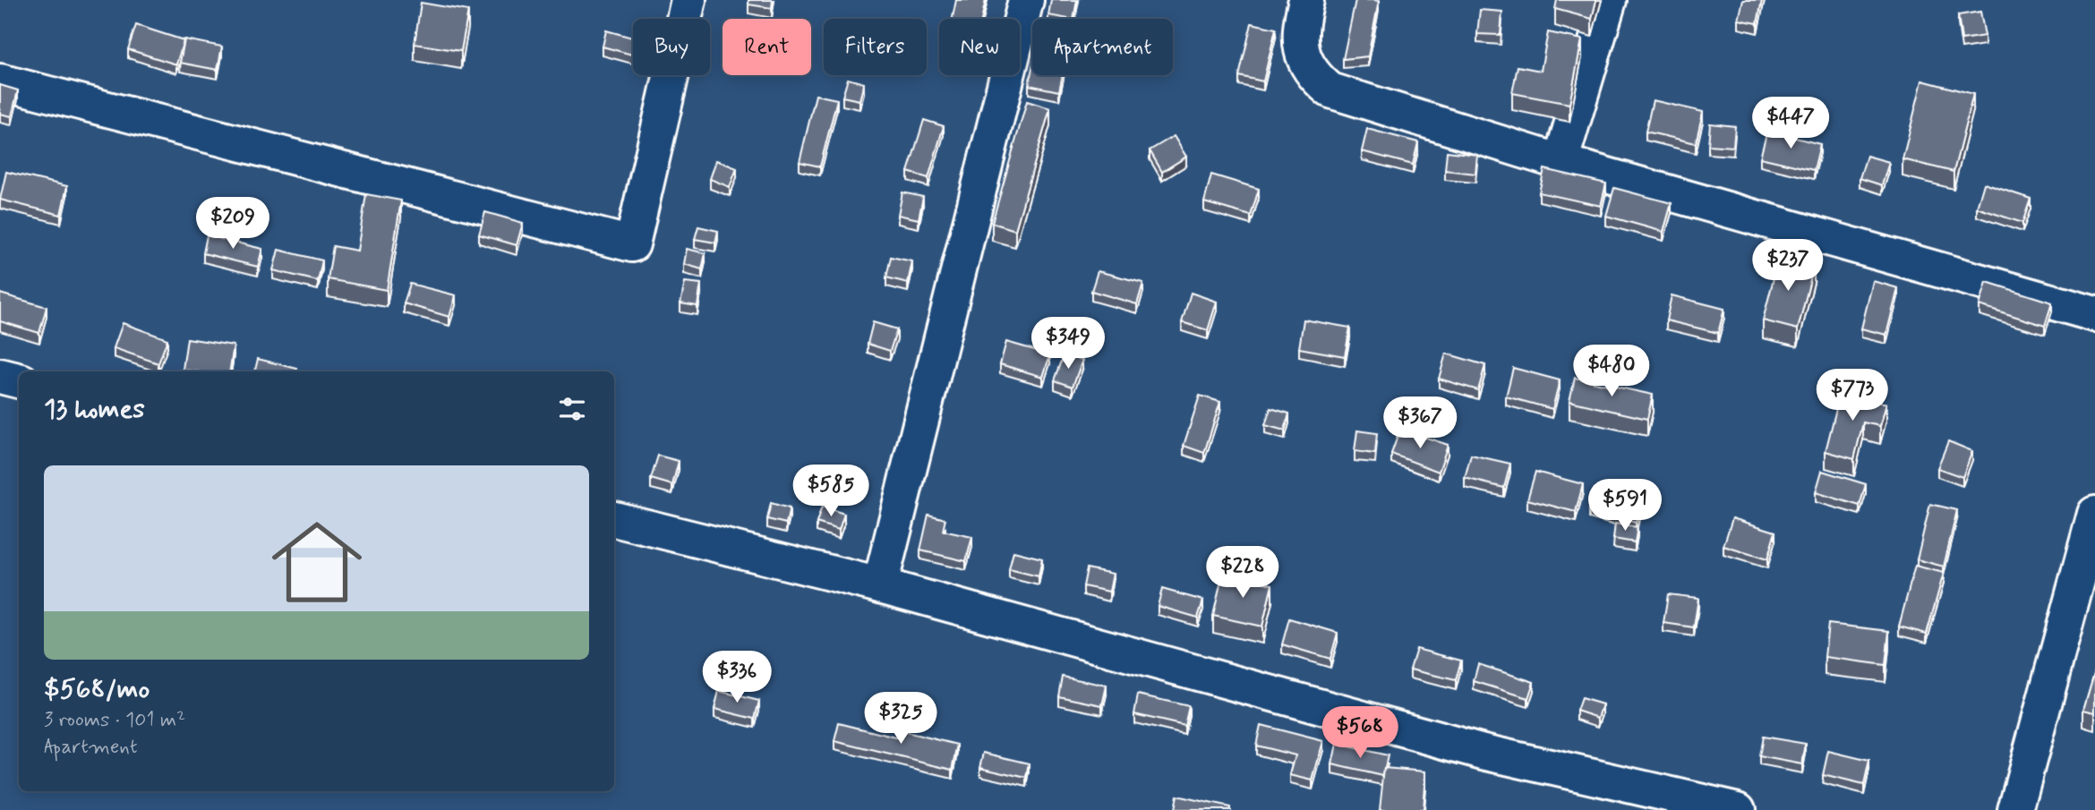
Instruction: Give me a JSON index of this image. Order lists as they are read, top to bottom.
{
  "page": {
    "chip": [
      "Buy",
      "Rent",
      "Filters",
      "New",
      "Apartment"
    ],
    "price": [
      "$447",
      "$209",
      "$237",
      "$349",
      "$480",
      "$773",
      "$367",
      "$585",
      "$591",
      "$228",
      "$336",
      "$325",
      "$568"
    ],
    "heading": "13 homes",
    "list": [
      {
        "name": "$568/mo",
        "note": "3 rooms · 101 m² · Apartment"
      }
    ]
  }
}
